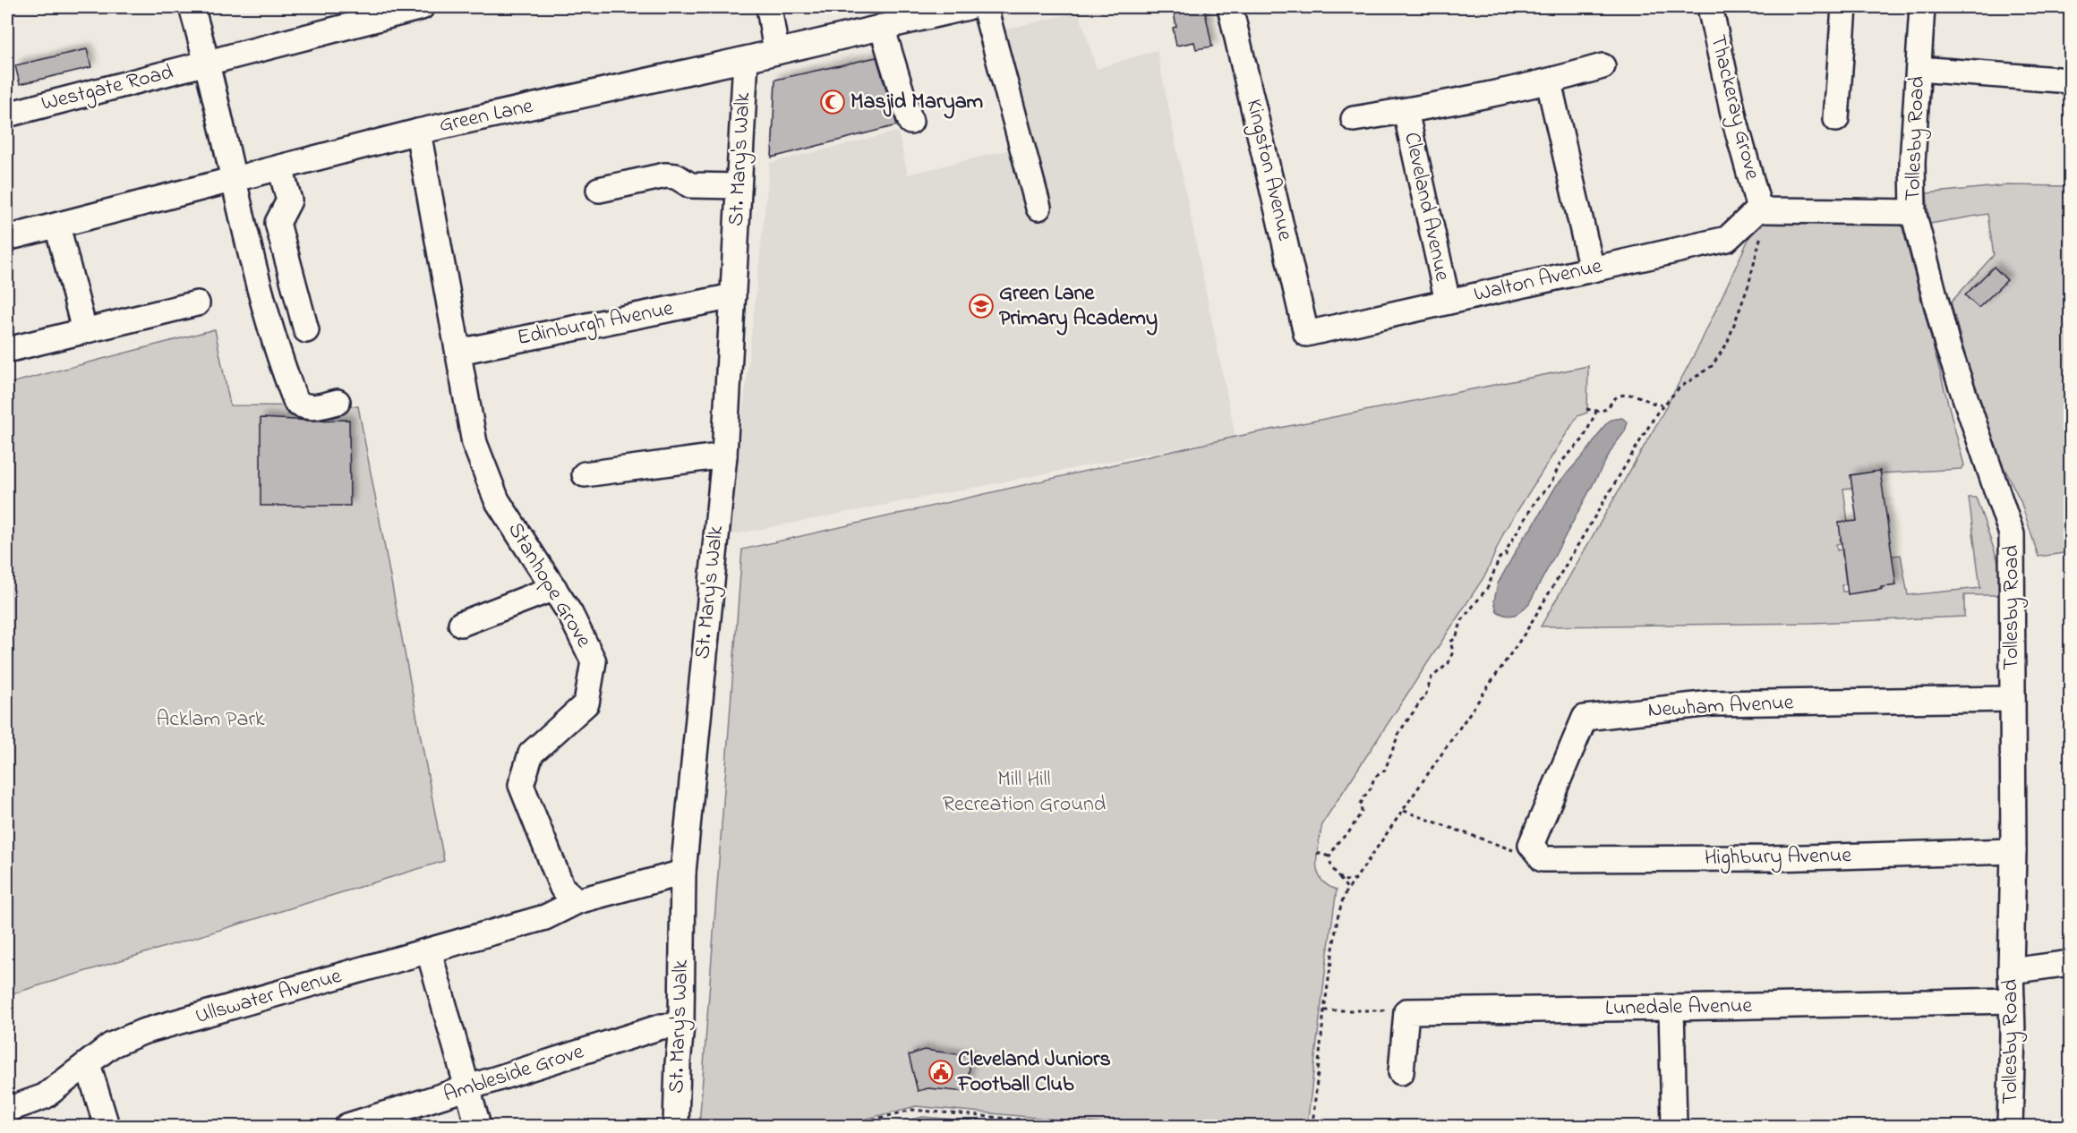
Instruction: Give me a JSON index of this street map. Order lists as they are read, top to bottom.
{
  "streets": {
    "street": [
      "Westgate Road",
      "Thackeray Grove",
      "Green Lane",
      "Tollesby Road",
      "St. Mary's Walk",
      "Kingston Avenue",
      "Cleveland Avenue",
      "Walton Avenue",
      "Edinburgh Avenue",
      "Stanhope Grove",
      "Newham Avenue",
      "Highbury Avenue",
      "Ullswater Avenue",
      "Lunedale Avenue",
      "Ambleside Grove"
    ]
  },
  "crossings": [
    ["Thackeray Grove", "Walton Avenue"],
    ["Green Lane", "St. Mary's Walk"],
    ["Green Lane", "Stanhope Grove"],
    ["Tollesby Road", "Newham Avenue"],
    ["Tollesby Road", "Highbury Avenue"],
    ["Tollesby Road", "Lunedale Avenue"],
    ["St. Mary's Walk", "Edinburgh Avenue"],
    ["St. Mary's Walk", "Ambleside Grove"],
    ["Kingston Avenue", "Walton Avenue"],
    ["Cleveland Avenue", "Walton Avenue"],
    ["Edinburgh Avenue", "Stanhope Grove"],
    ["Stanhope Grove", "Ullswater Avenue"],
    ["Newham Avenue", "Highbury Avenue"]
  ],
  "parks": ["Acklam Park", "Mill Hill Recreation Ground"],
  "places": {
    "mosque": ["Masjid Maryam"],
    "school or university": ["Green Lane Primary Academy"],
    "public building": ["Cleveland Juniors Football Club"]
  }
}
